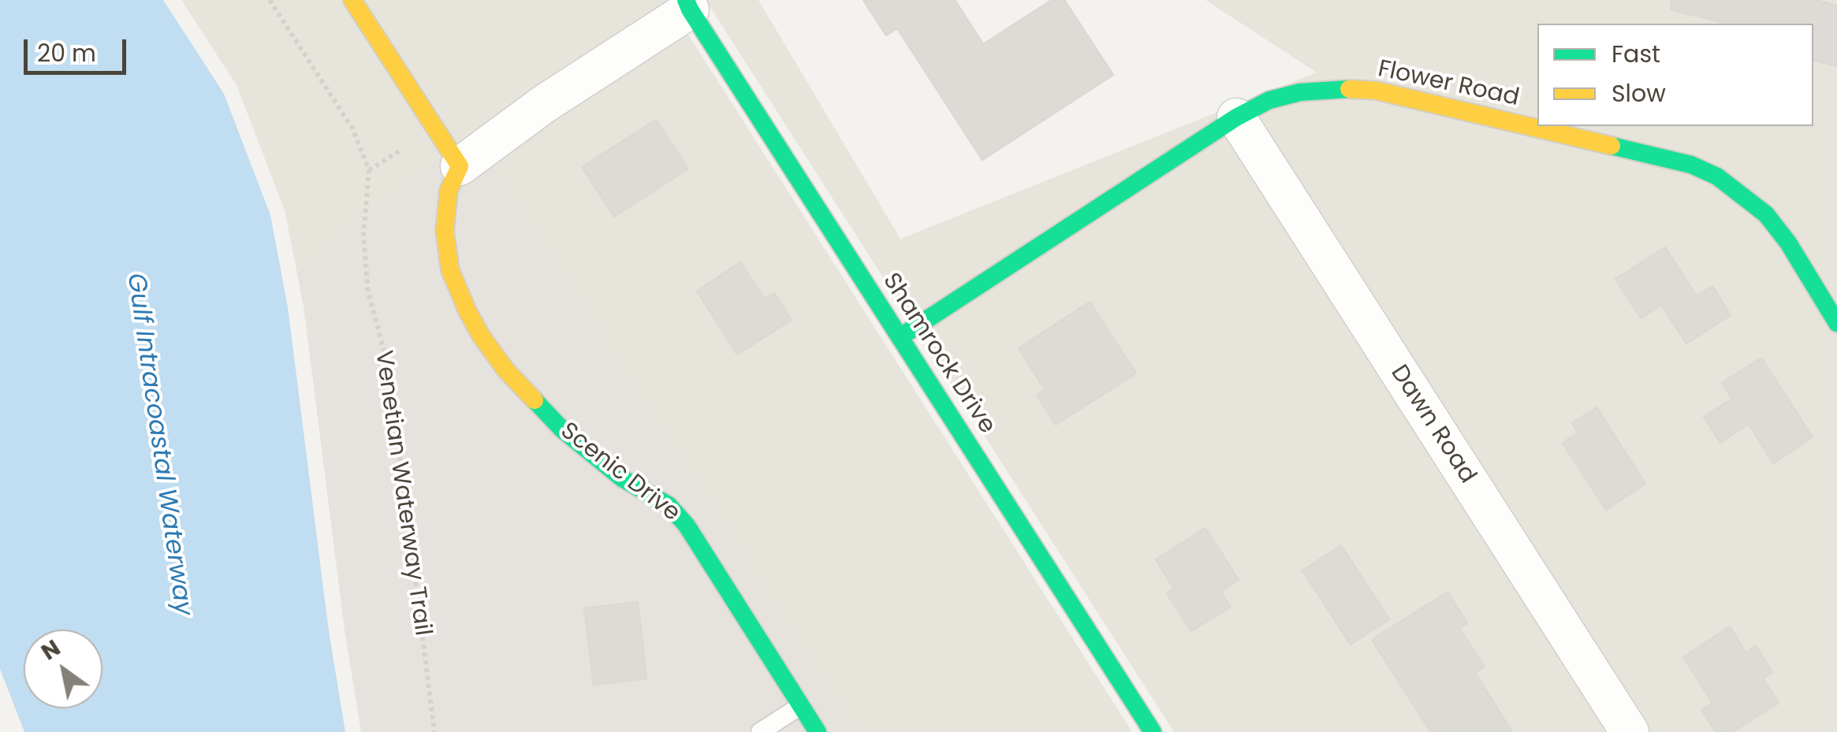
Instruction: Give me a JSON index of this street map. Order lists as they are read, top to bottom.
{
  "streets": {
    "street": [
      "Flower Road",
      "Shamrock Drive",
      "Dawn Road",
      "Scenic Drive"
    ],
    "path": ["Venetian Waterway Trail"]
  },
  "crossings": [
    ["Flower Road", "Shamrock Drive"],
    ["Flower Road", "Dawn Road"]
  ],
  "water": ["Gulf Intracoastal Waterway"],
  "legend": ["Fast", "Slow"],
  "scale_bar": "20 m",
  "north": "top left"
}
